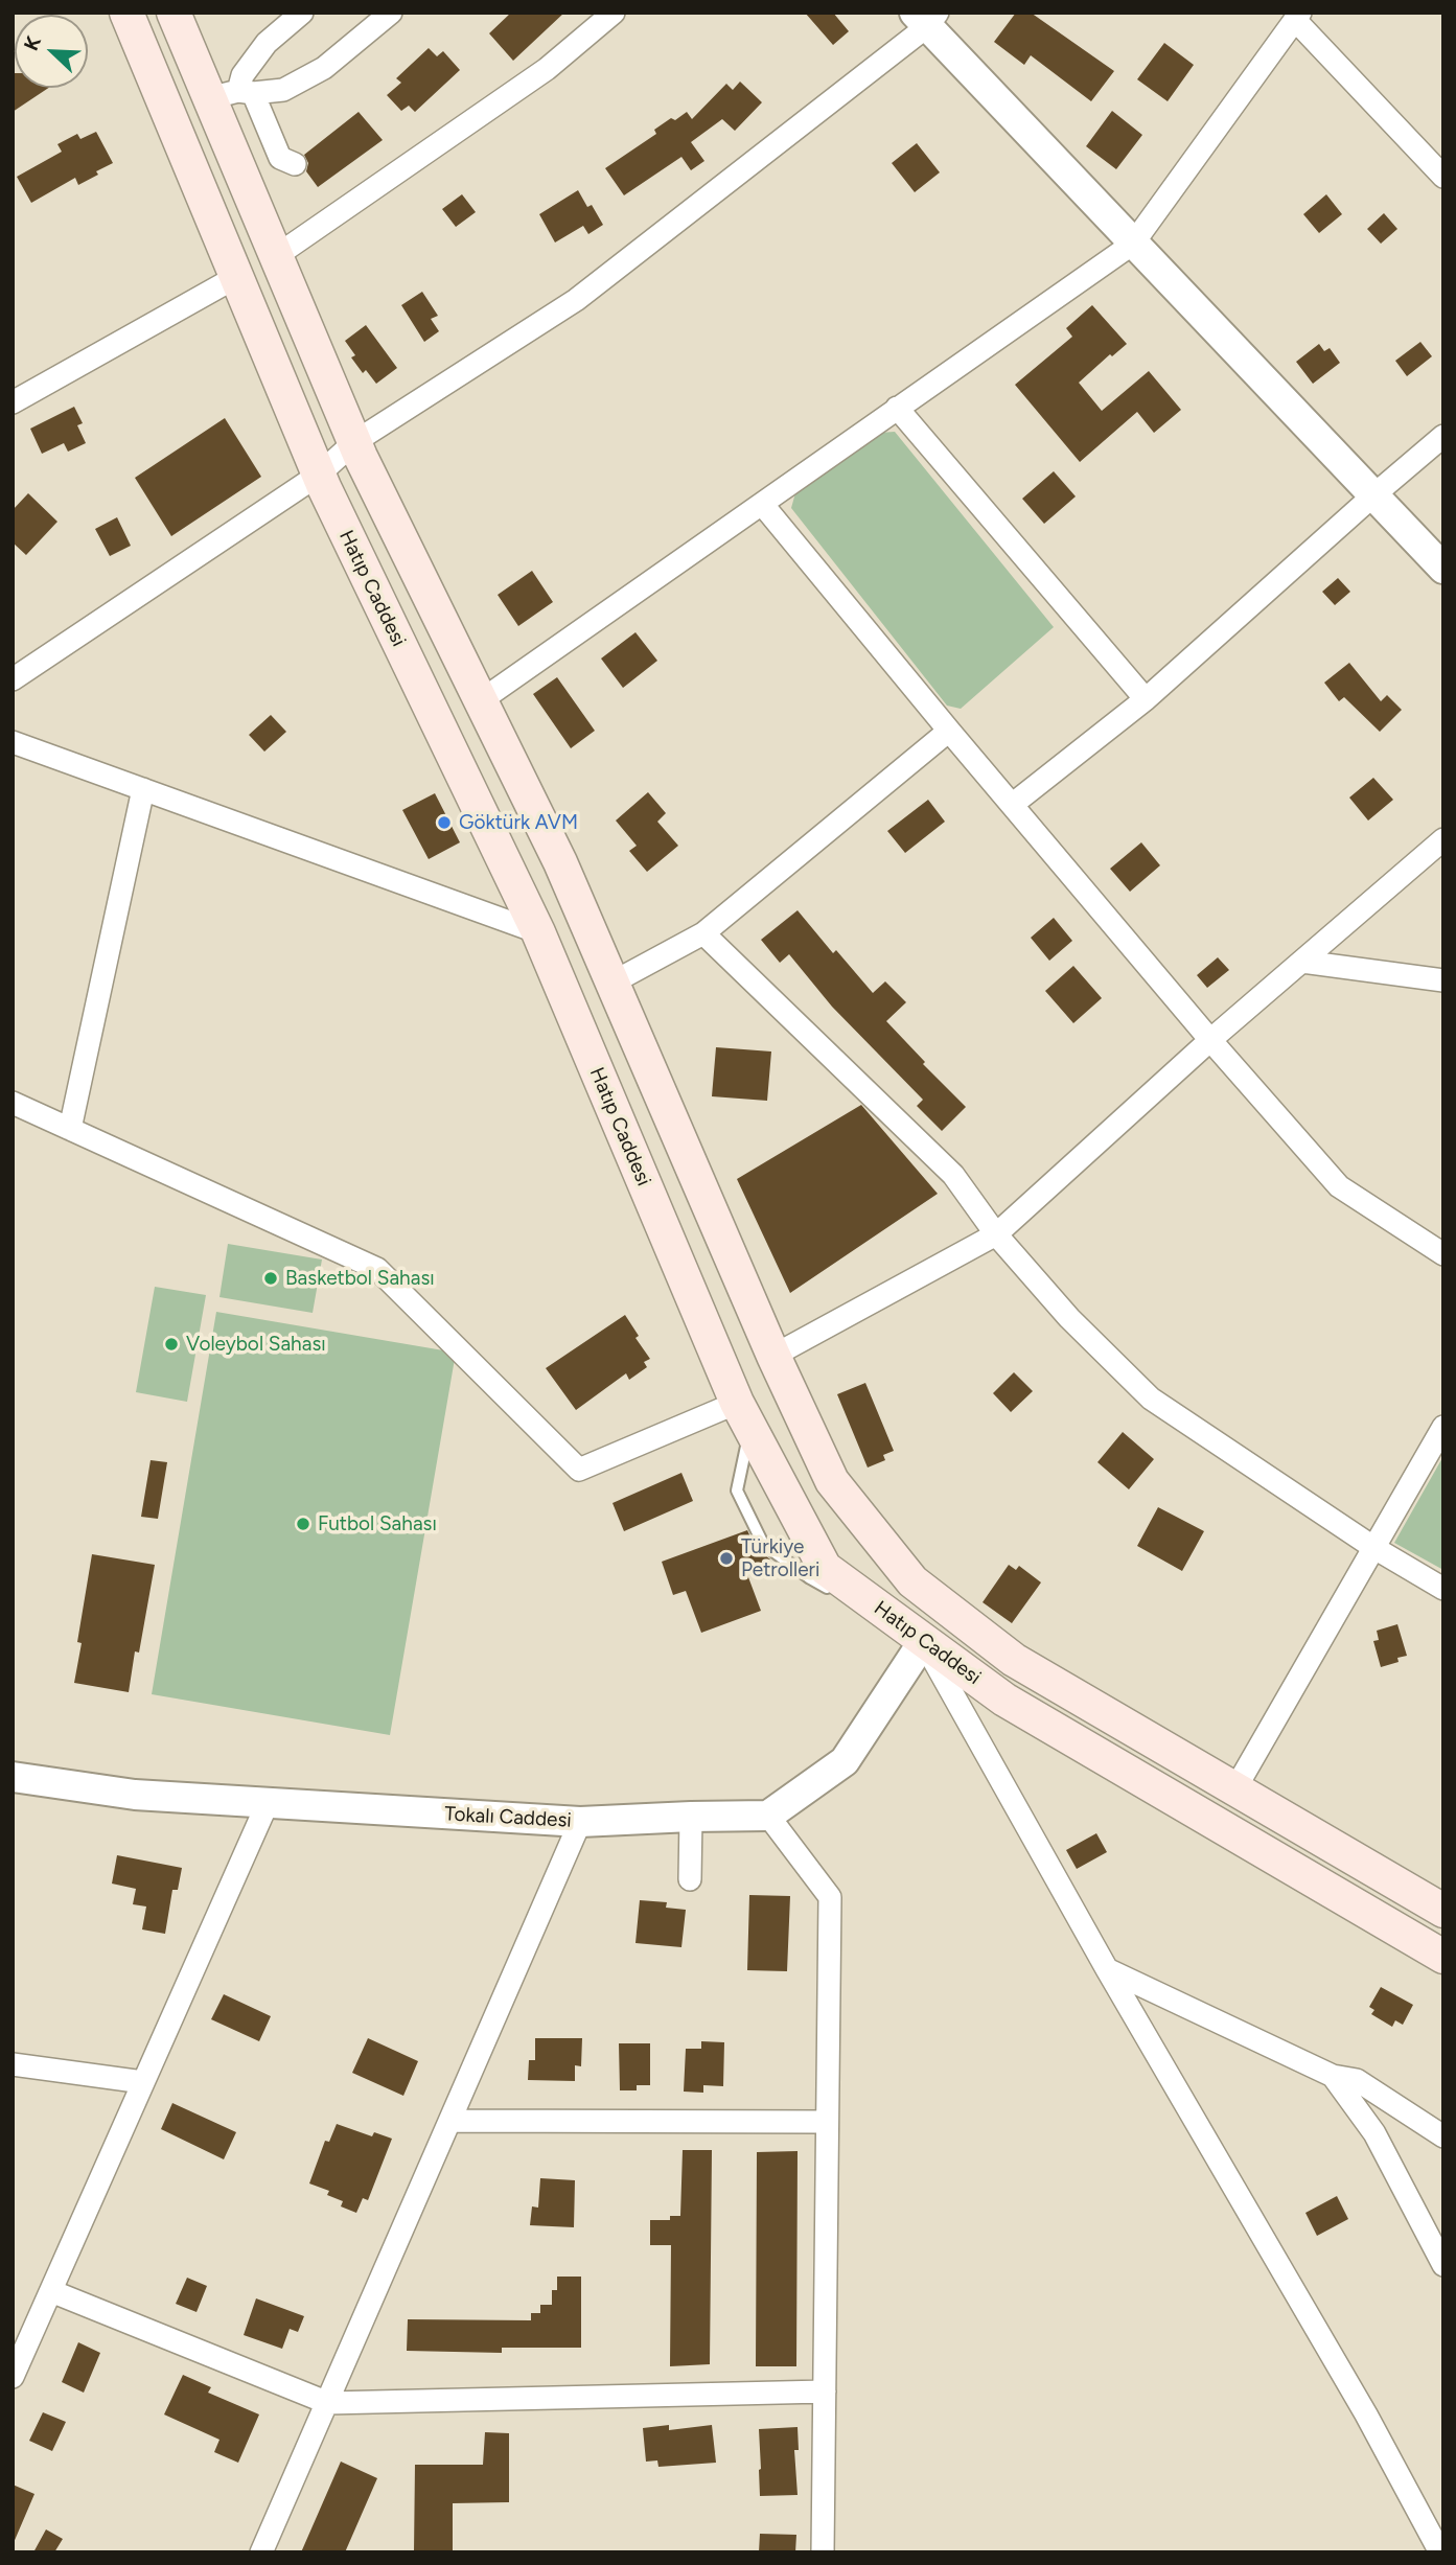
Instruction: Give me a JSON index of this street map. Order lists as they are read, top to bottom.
{
  "streets": {
    "main road": ["Hatıp Caddesi"],
    "street": ["Tokalı Caddesi"]
  },
  "places": [
    "Göktürk AVM",
    "Basketbol Sahası",
    "Voleybol Sahası",
    "Futbol Sahası",
    "Türkiye Petrolleri"
  ],
  "north": "top left"
}
